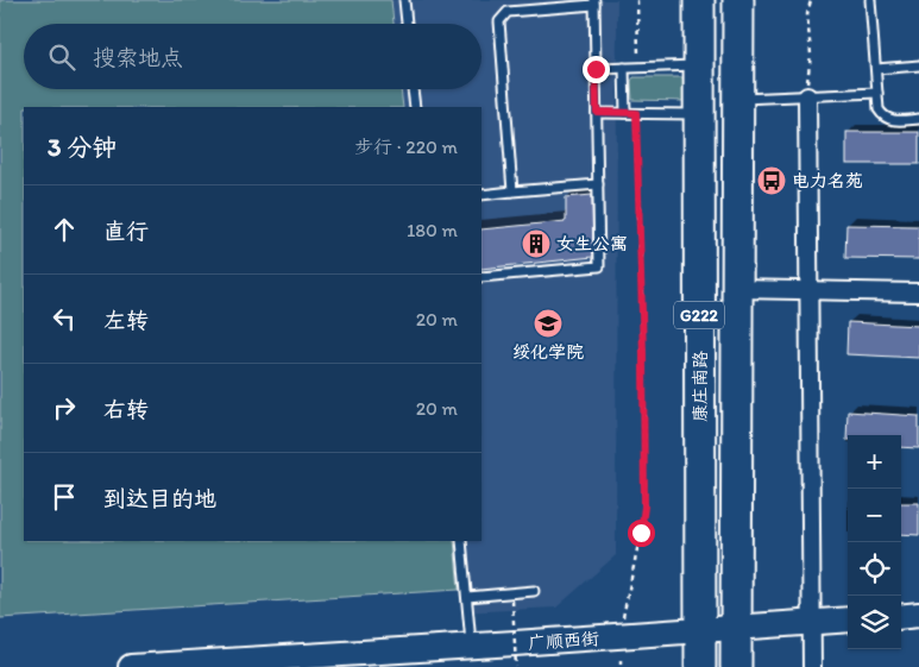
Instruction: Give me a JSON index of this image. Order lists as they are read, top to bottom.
{
  "streets": {
    "highway": ["G222", "康庄南路"],
    "main road": ["广顺西街"]
  },
  "crossings": [
    ["康庄南路", "广顺西街"]
  ],
  "places": {
    "bus stop": ["电力名苑"],
    "building": ["女生公寓"],
    "school or university": ["绥化学院"]
  },
  "page": {
    "search": "搜索地点",
    "heading": ["3 分钟", "步行 · 220 m"],
    "list": [
      ["直行", "180 m"],
      ["左转", "20 m"],
      ["右转", "20 m"],
      "到达目的地"
    ],
    "map_buttons": ["+", "−"]
  }
}
